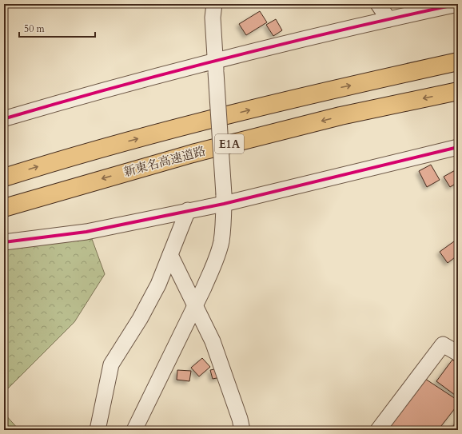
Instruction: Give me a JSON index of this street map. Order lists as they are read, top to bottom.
{
  "streets": {
    "highway": ["E1A", "新東名高速道路"]
  },
  "scale_bar": "50 m"
}
